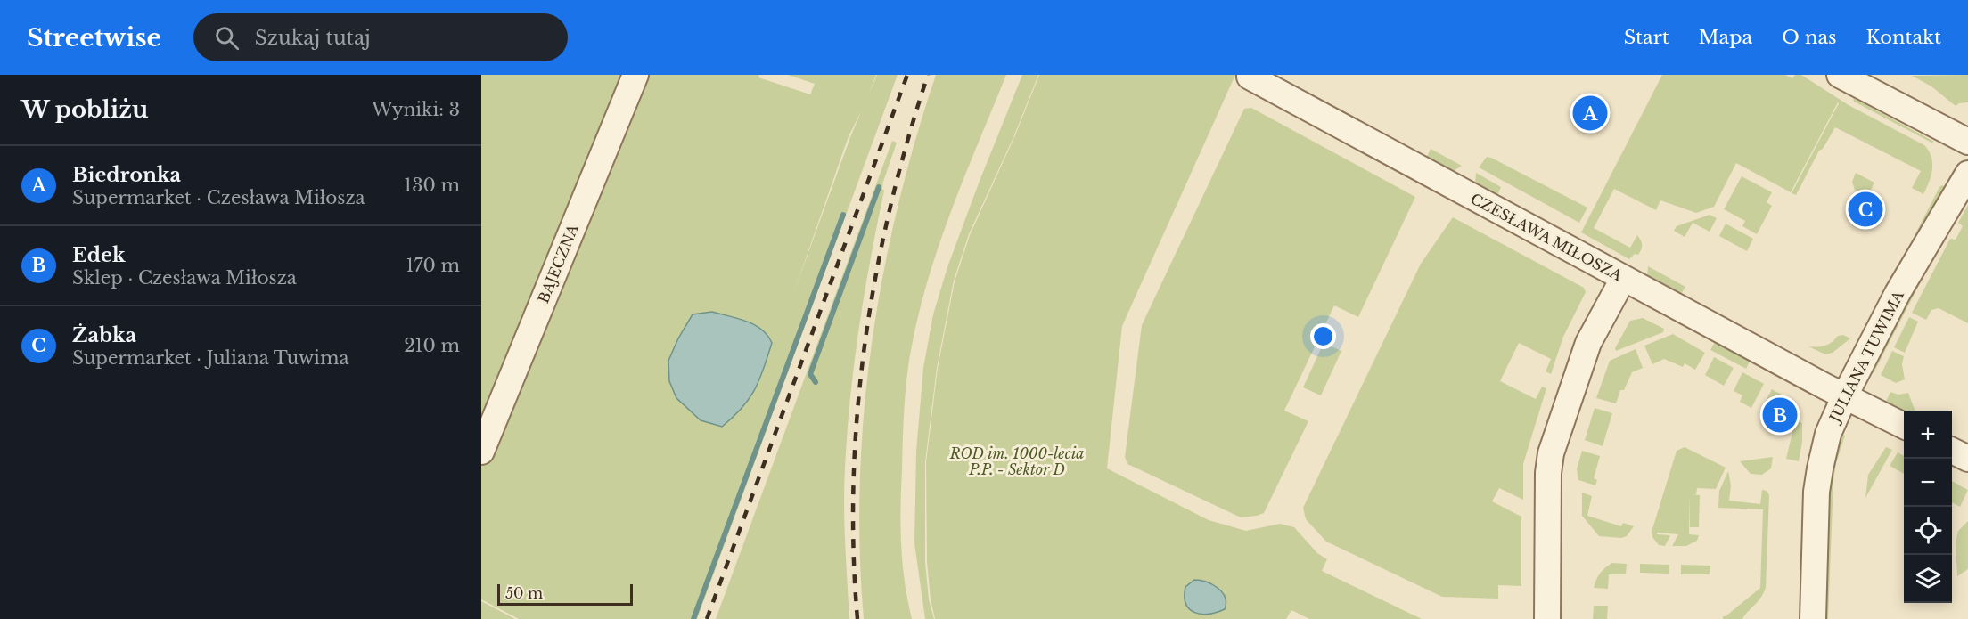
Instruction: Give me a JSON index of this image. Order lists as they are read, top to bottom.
{
  "streets": {
    "street": ["CZESŁAWA MIŁOSZA", "BAJECZNA", "JULIANA TUWIMA"]
  },
  "crossings": [
    ["CZESŁAWA MIŁOSZA", "JULIANA TUWIMA"]
  ],
  "parks": ["ROD im. 1000-lecia P.P. - Sektor D"],
  "scale_bar": "50 m",
  "page": {
    "header": "Streetwise",
    "search": "Szukaj tutaj",
    "nav": [
      "Start",
      "Mapa",
      "O nas",
      "Kontakt"
    ],
    "heading": ["W pobliżu", "Wyniki: 3"],
    "pins": ["A", "C", "B"],
    "list": [
      {
        "mark": "A",
        "name": "Biedronka",
        "note": "Supermarket · Czesława Miłosza",
        "value": "130 m"
      },
      {
        "mark": "B",
        "name": "Edek",
        "note": "Sklep · Czesława Miłosza",
        "value": "170 m"
      },
      {
        "mark": "C",
        "name": "Żabka",
        "note": "Supermarket · Juliana Tuwima",
        "value": "210 m"
      }
    ],
    "map_buttons": ["+", "−"],
    "scale": "50 m"
  }
}
